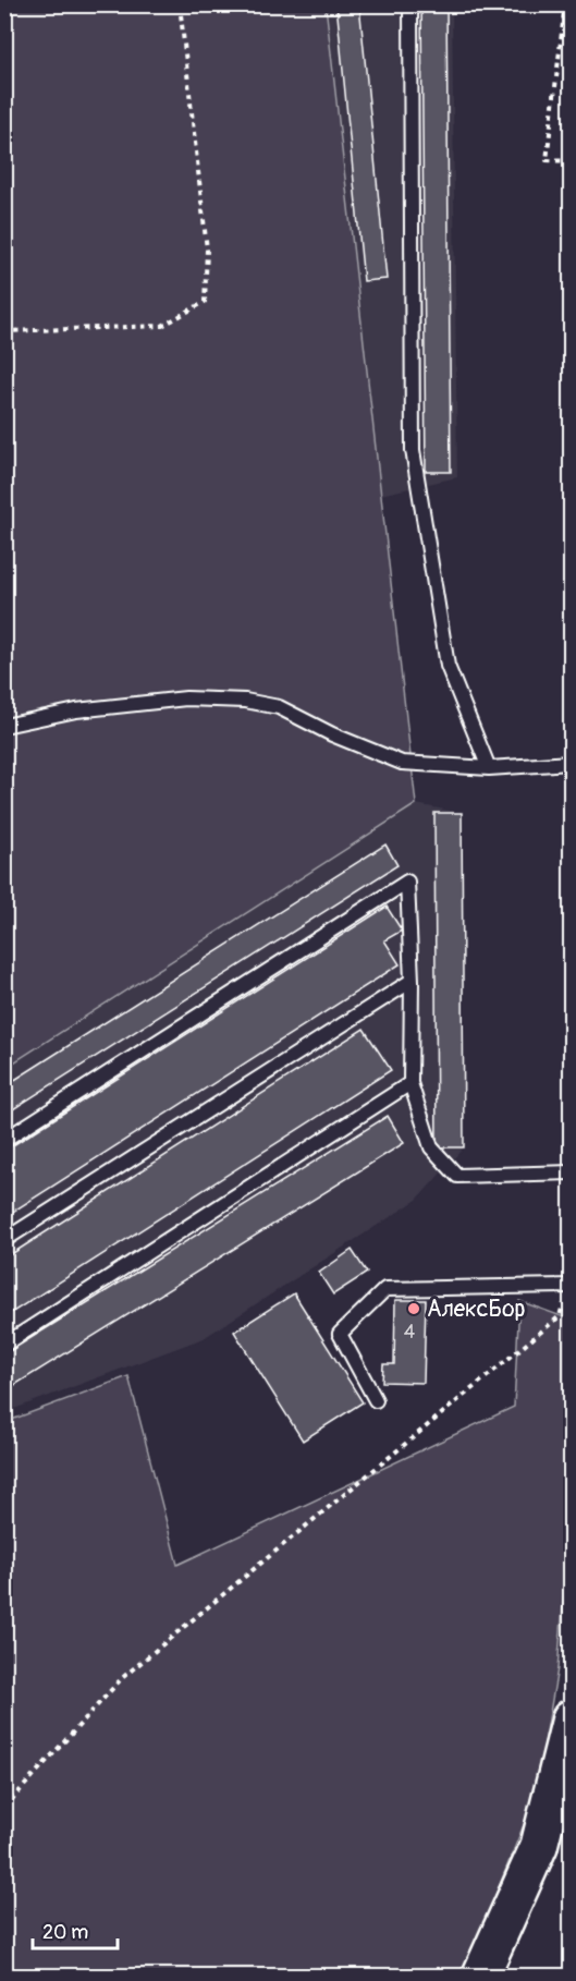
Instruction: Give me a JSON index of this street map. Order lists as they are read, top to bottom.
{
  "places": ["АлексБор"],
  "house_numbers": ["4"],
  "scale_bar": "20 m"
}
